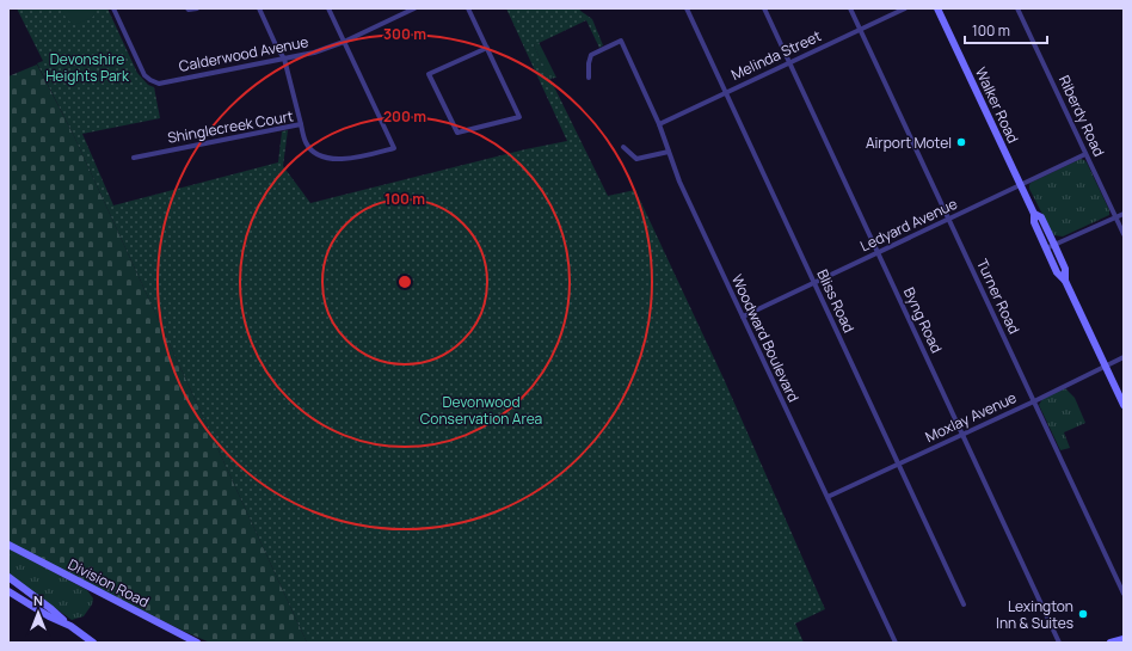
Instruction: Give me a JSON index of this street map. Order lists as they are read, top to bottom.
{
  "streets": {
    "main road": ["Walker Road", "Division Road"],
    "street": [
      "Calderwood Avenue",
      "Melinda Street",
      "Riberdy Road",
      "Shinglecreek Court",
      "Ledyard Avenue",
      "Turner Road",
      "Bliss Road",
      "Byng Road",
      "Woodward Boulevard",
      "Moxlay Avenue"
    ]
  },
  "crossings": [
    ["Calderwood Avenue", "Shinglecreek Court"],
    ["Melinda Street", "Turner Road"],
    ["Melinda Street", "Bliss Road"],
    ["Melinda Street", "Byng Road"],
    ["Melinda Street", "Woodward Boulevard"],
    ["Walker Road", "Ledyard Avenue"],
    ["Walker Road", "Moxlay Avenue"],
    ["Riberdy Road", "Ledyard Avenue"],
    ["Ledyard Avenue", "Turner Road"],
    ["Ledyard Avenue", "Bliss Road"],
    ["Ledyard Avenue", "Byng Road"],
    ["Ledyard Avenue", "Woodward Boulevard"],
    ["Turner Road", "Moxlay Avenue"],
    ["Bliss Road", "Moxlay Avenue"],
    ["Byng Road", "Moxlay Avenue"],
    ["Woodward Boulevard", "Moxlay Avenue"]
  ],
  "parks": ["Devonshire Heights Park", "Devonwood Conservation Area"],
  "places": ["Airport Motel", "Lexington Inn & Suites"],
  "scale_bar": "100 m",
  "north": "top",
  "rings": ["300 m", "200 m", "100 m"]
}
